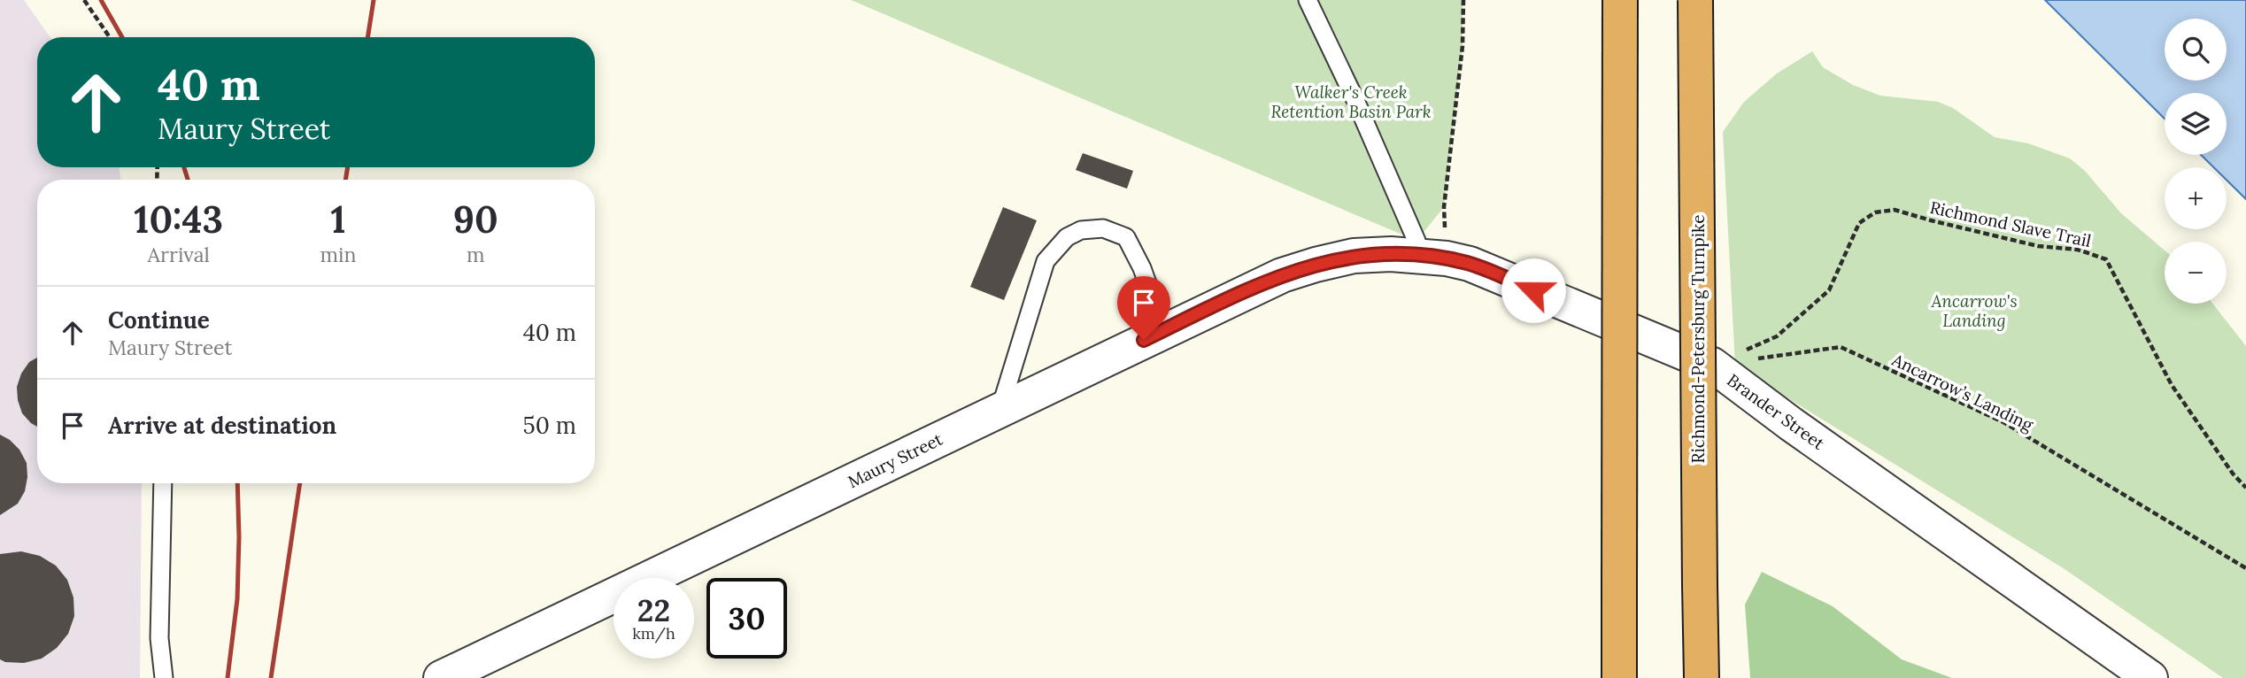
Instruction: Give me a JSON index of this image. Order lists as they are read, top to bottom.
{
  "streets": {
    "highway": ["Richmond-Petersburg Turnpike"],
    "street": ["Brander Street", "Maury Street"],
    "path": ["Richmond Slave Trail", "Ancarrow’s Landing"]
  },
  "crossings": [
    ["Richmond Slave Trail", "Ancarrow’s Landing"],
    ["Richmond Slave Trail", "Brander Street"],
    ["Ancarrow’s Landing", "Brander Street"],
    ["Brander Street", "Maury Street"]
  ],
  "parks": ["Walker's Creek Retention Basin Park", "Ancarrow's Landing"],
  "page": {
    "map_buttons": ["+", "−"],
    "turn": ["40 m", "Maury Street"],
    "eta": [
      "10:43",
      "Arrival",
      "1",
      "min",
      "90",
      "m"
    ],
    "list": [
      {
        "name": "Continue",
        "note": "Maury Street",
        "value": "40 m"
      },
      {
        "name": "Arrive at destination",
        "value": "50 m"
      }
    ],
    "speed": "22 km/h",
    "limit": "30"
  }
}
